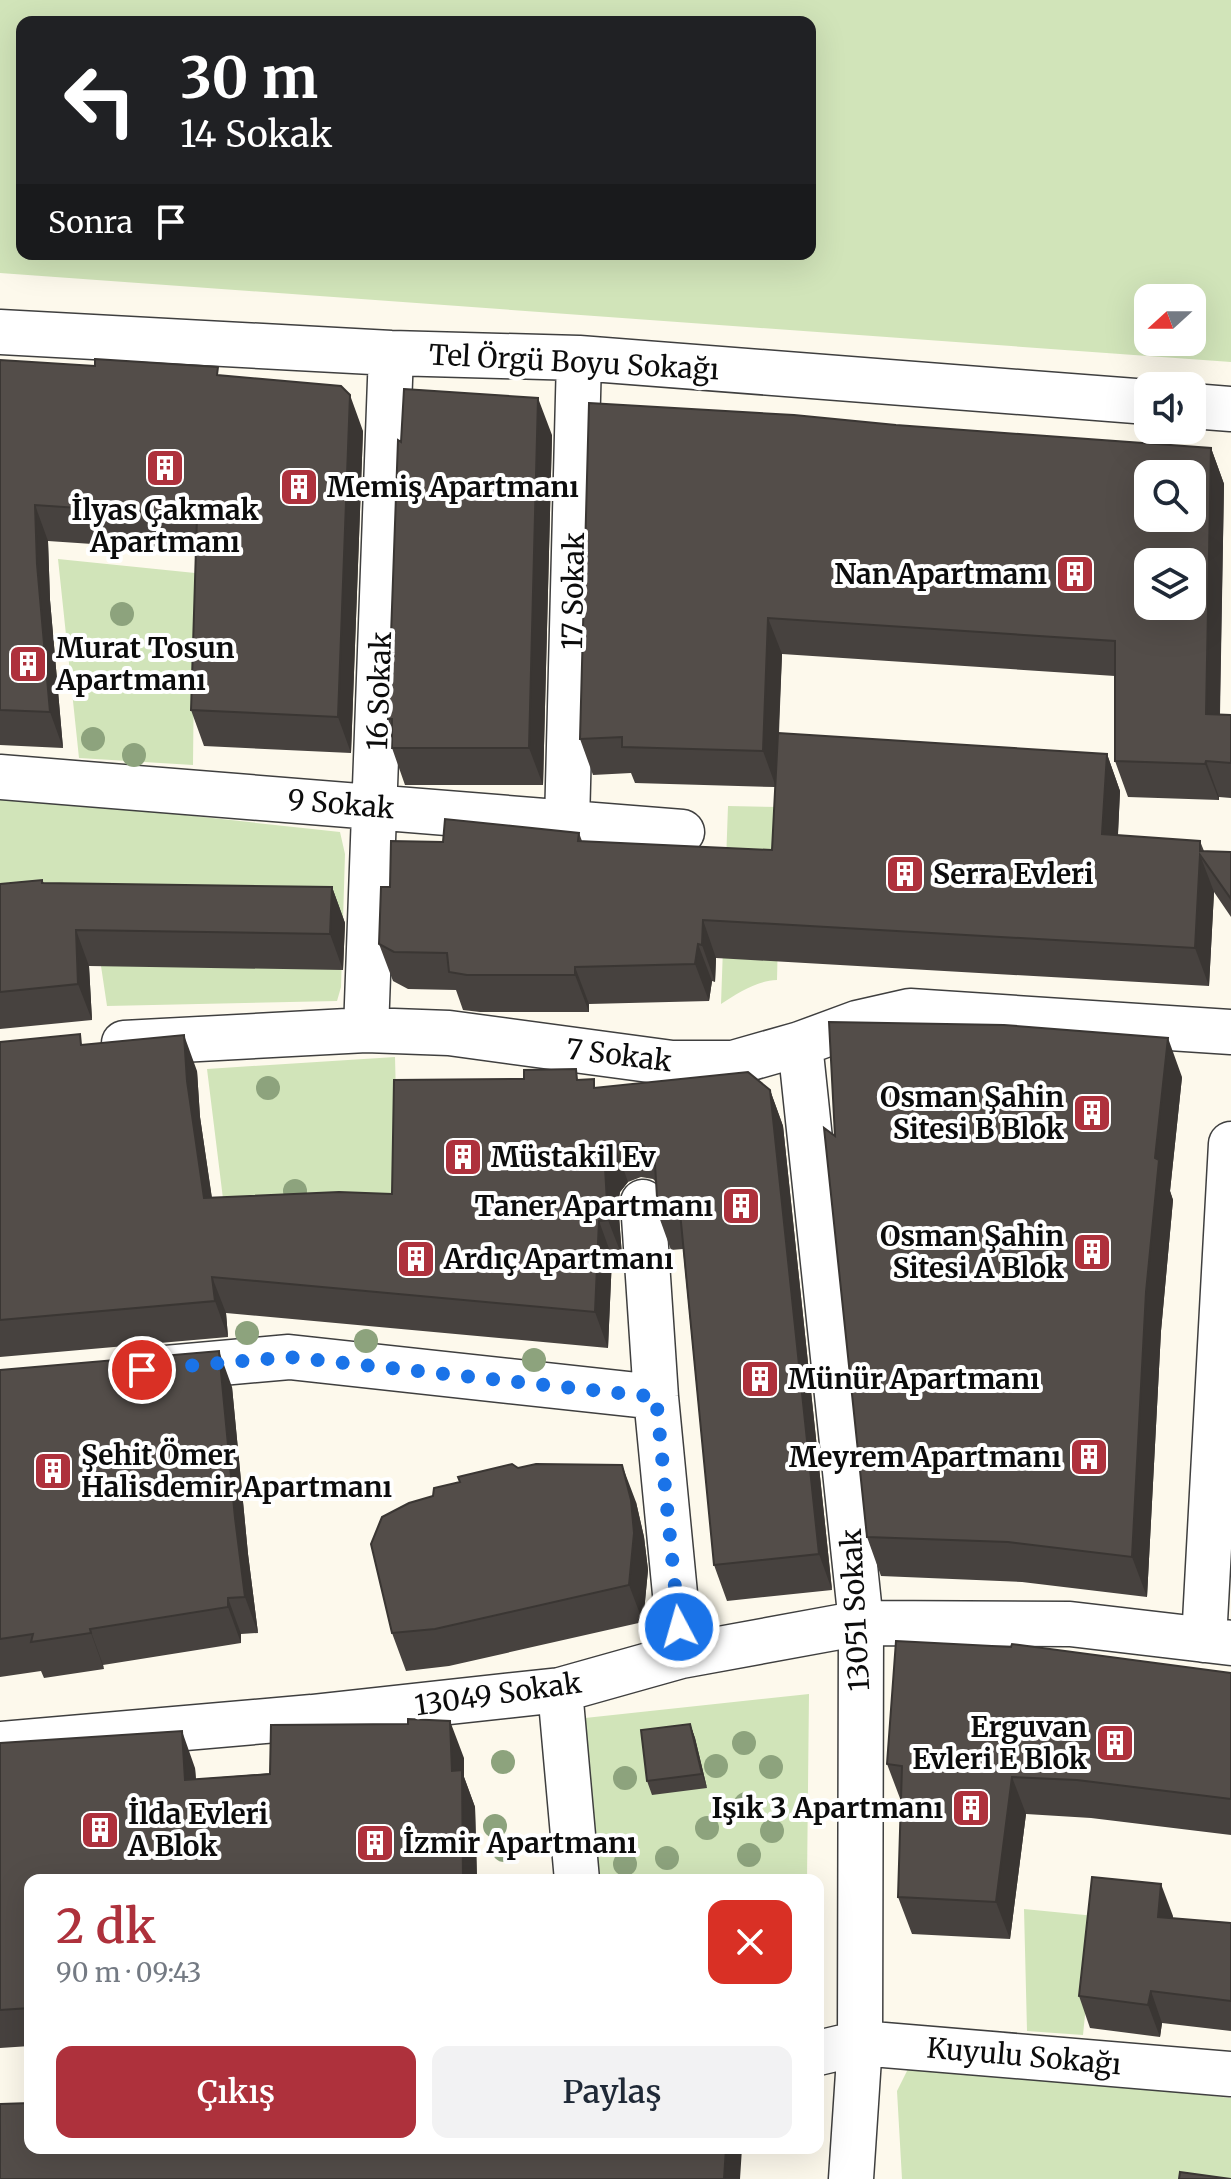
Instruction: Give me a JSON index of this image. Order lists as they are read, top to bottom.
{
  "streets": {
    "street": [
      "Tel Örgü Boyu Sokağı",
      "17 Sokak",
      "16 Sokak",
      "9 Sokak",
      "7 Sokak",
      "13051 Sokak",
      "13049 Sokak",
      "Kuyulu Sokağı"
    ]
  },
  "crossings": [
    ["Tel Örgü Boyu Sokağı", "17 Sokak"],
    ["Tel Örgü Boyu Sokağı", "16 Sokak"],
    ["17 Sokak", "9 Sokak"],
    ["16 Sokak", "9 Sokak"],
    ["16 Sokak", "7 Sokak"],
    ["7 Sokak", "13051 Sokak"],
    ["13051 Sokak", "13049 Sokak"],
    ["13051 Sokak", "Kuyulu Sokağı"]
  ],
  "places": {
    "building": [
      "İlyas Çakmak Apartmanı",
      "Memiş Apartmanı",
      "Nan Apartmanı",
      "Murat Tosun Apartmanı",
      "Serra Evleri",
      "Osman Şahin Sitesi B Blok",
      "Müstakil Ev",
      "Taner Apartmanı",
      "Osman Şahin Sitesi A Blok",
      "Ardıç Apartmanı",
      "Münür Apartmanı",
      "Meyrem Apartmanı",
      "Şehit Ömer Halisdemir Apartmanı",
      "Erguvan Evleri E Blok",
      "Işık 3 Apartmanı",
      "İlda Evleri A Blok",
      "İzmir Apartmanı"
    ]
  },
  "north": "left",
  "page": {
    "turn": ["30 m", "14 Sokak"],
    "then": "Sonra",
    "heading": ["2 dk", "90 m · 09:43"],
    "buttons": ["Çıkış", "Paylaş"]
  }
}
